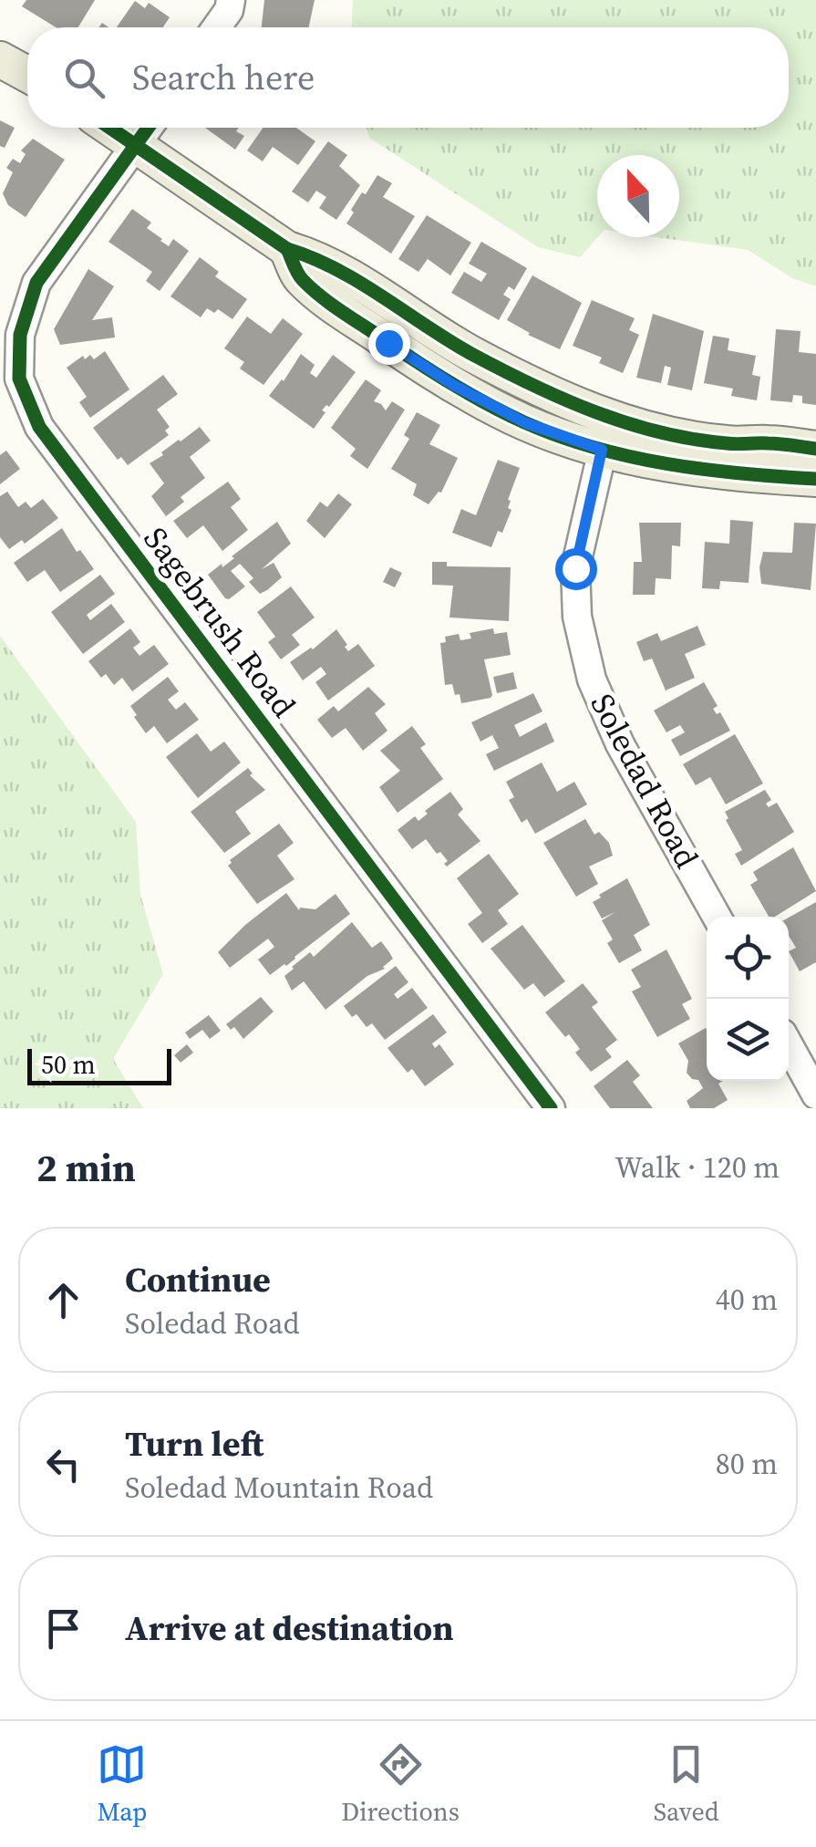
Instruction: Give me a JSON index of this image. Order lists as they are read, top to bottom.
{
  "streets": {
    "street": ["Sagebrush Road", "Soledad Road"]
  },
  "scale_bar": "50 m",
  "north": "top",
  "page": {
    "search": "Search here",
    "scale": "50 m",
    "heading": ["2 min", "Walk · 120 m"],
    "list": [
      ["Continue", "Soledad Road", "40 m"],
      ["Turn left", "Soledad Mountain Road", "80 m"],
      "Arrive at destination"
    ],
    "nav": ["Map", "Directions", "Saved"]
  }
}
